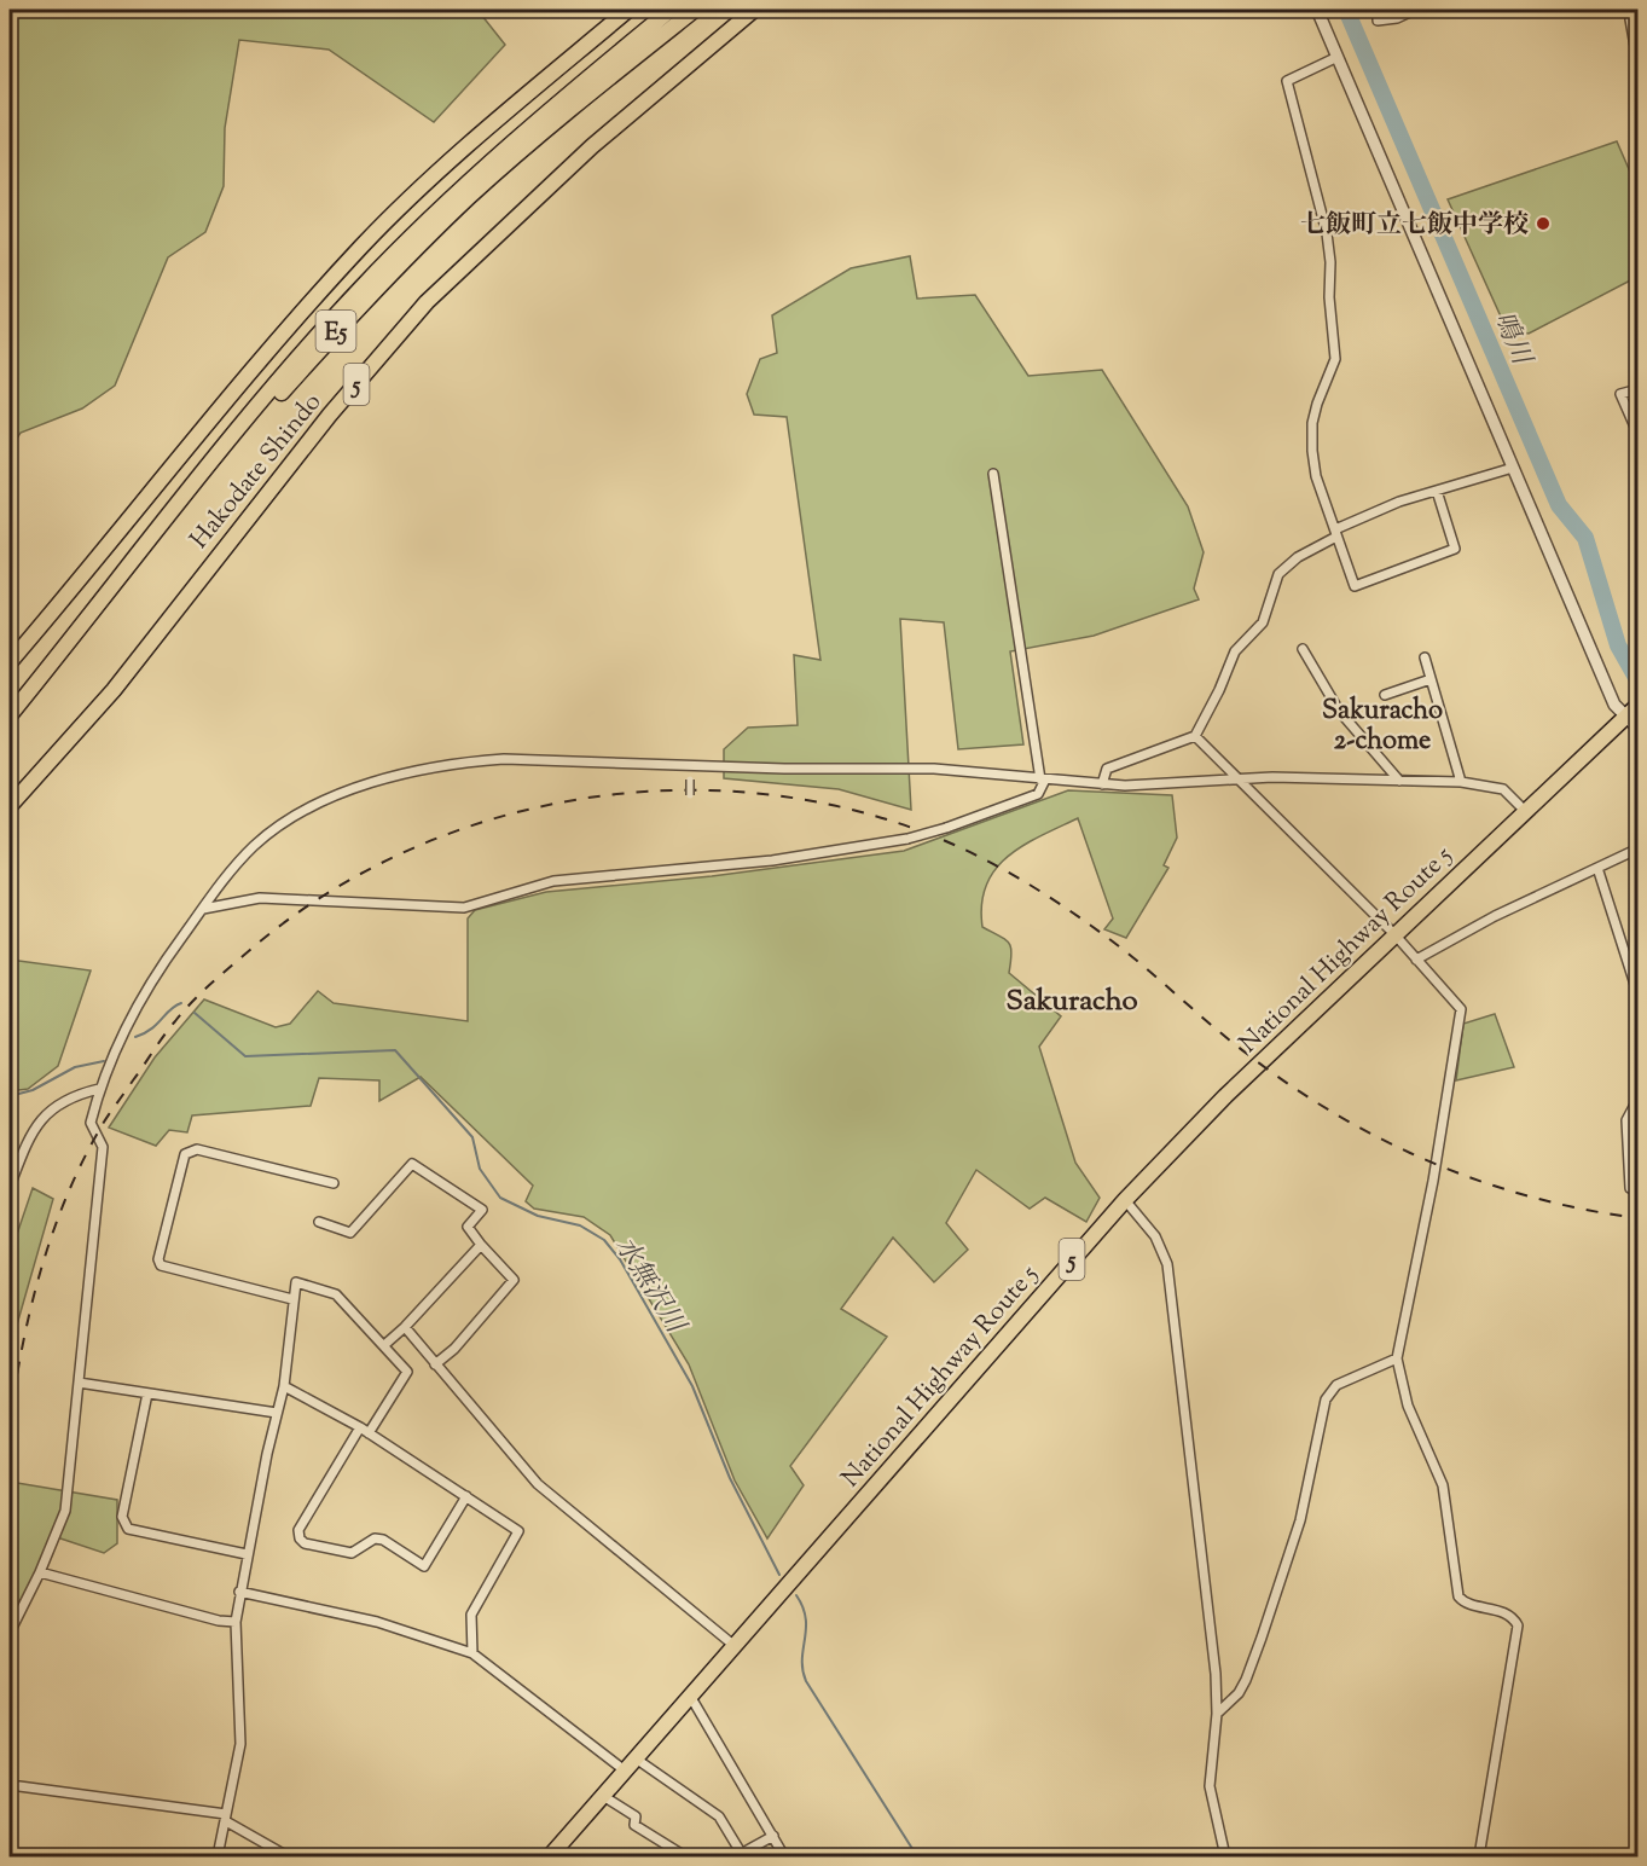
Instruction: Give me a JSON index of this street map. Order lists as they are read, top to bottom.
{
  "streets": {
    "highway": [
      "E5",
      "5",
      "Hakodate Shindo",
      "National Highway Route 5"
    ]
  },
  "districts": ["Sakuracho 2-chome", "Sakuracho"],
  "water": ["鳴川", "水無沢川"],
  "places": ["七飯町立七飯中学校"]
}
